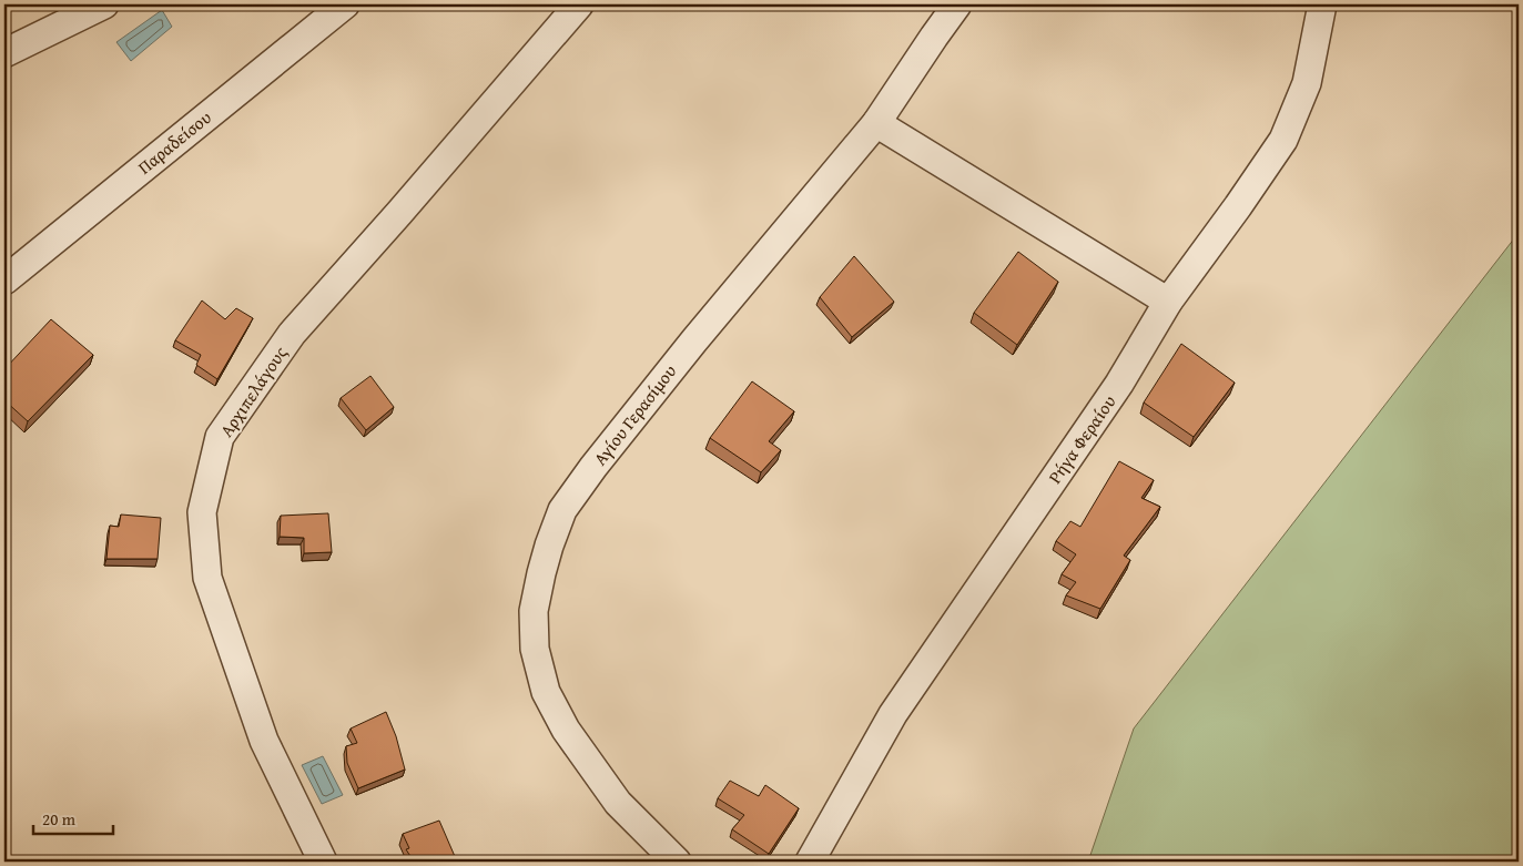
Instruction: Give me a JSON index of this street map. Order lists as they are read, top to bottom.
{
  "streets": {
    "street": [
      "Παραδείσου",
      "Αρχιπελάγους",
      "Αγίου Γερασίμου",
      "Ρήγα Φεραίου"
    ]
  },
  "scale_bar": "20 m"
}
